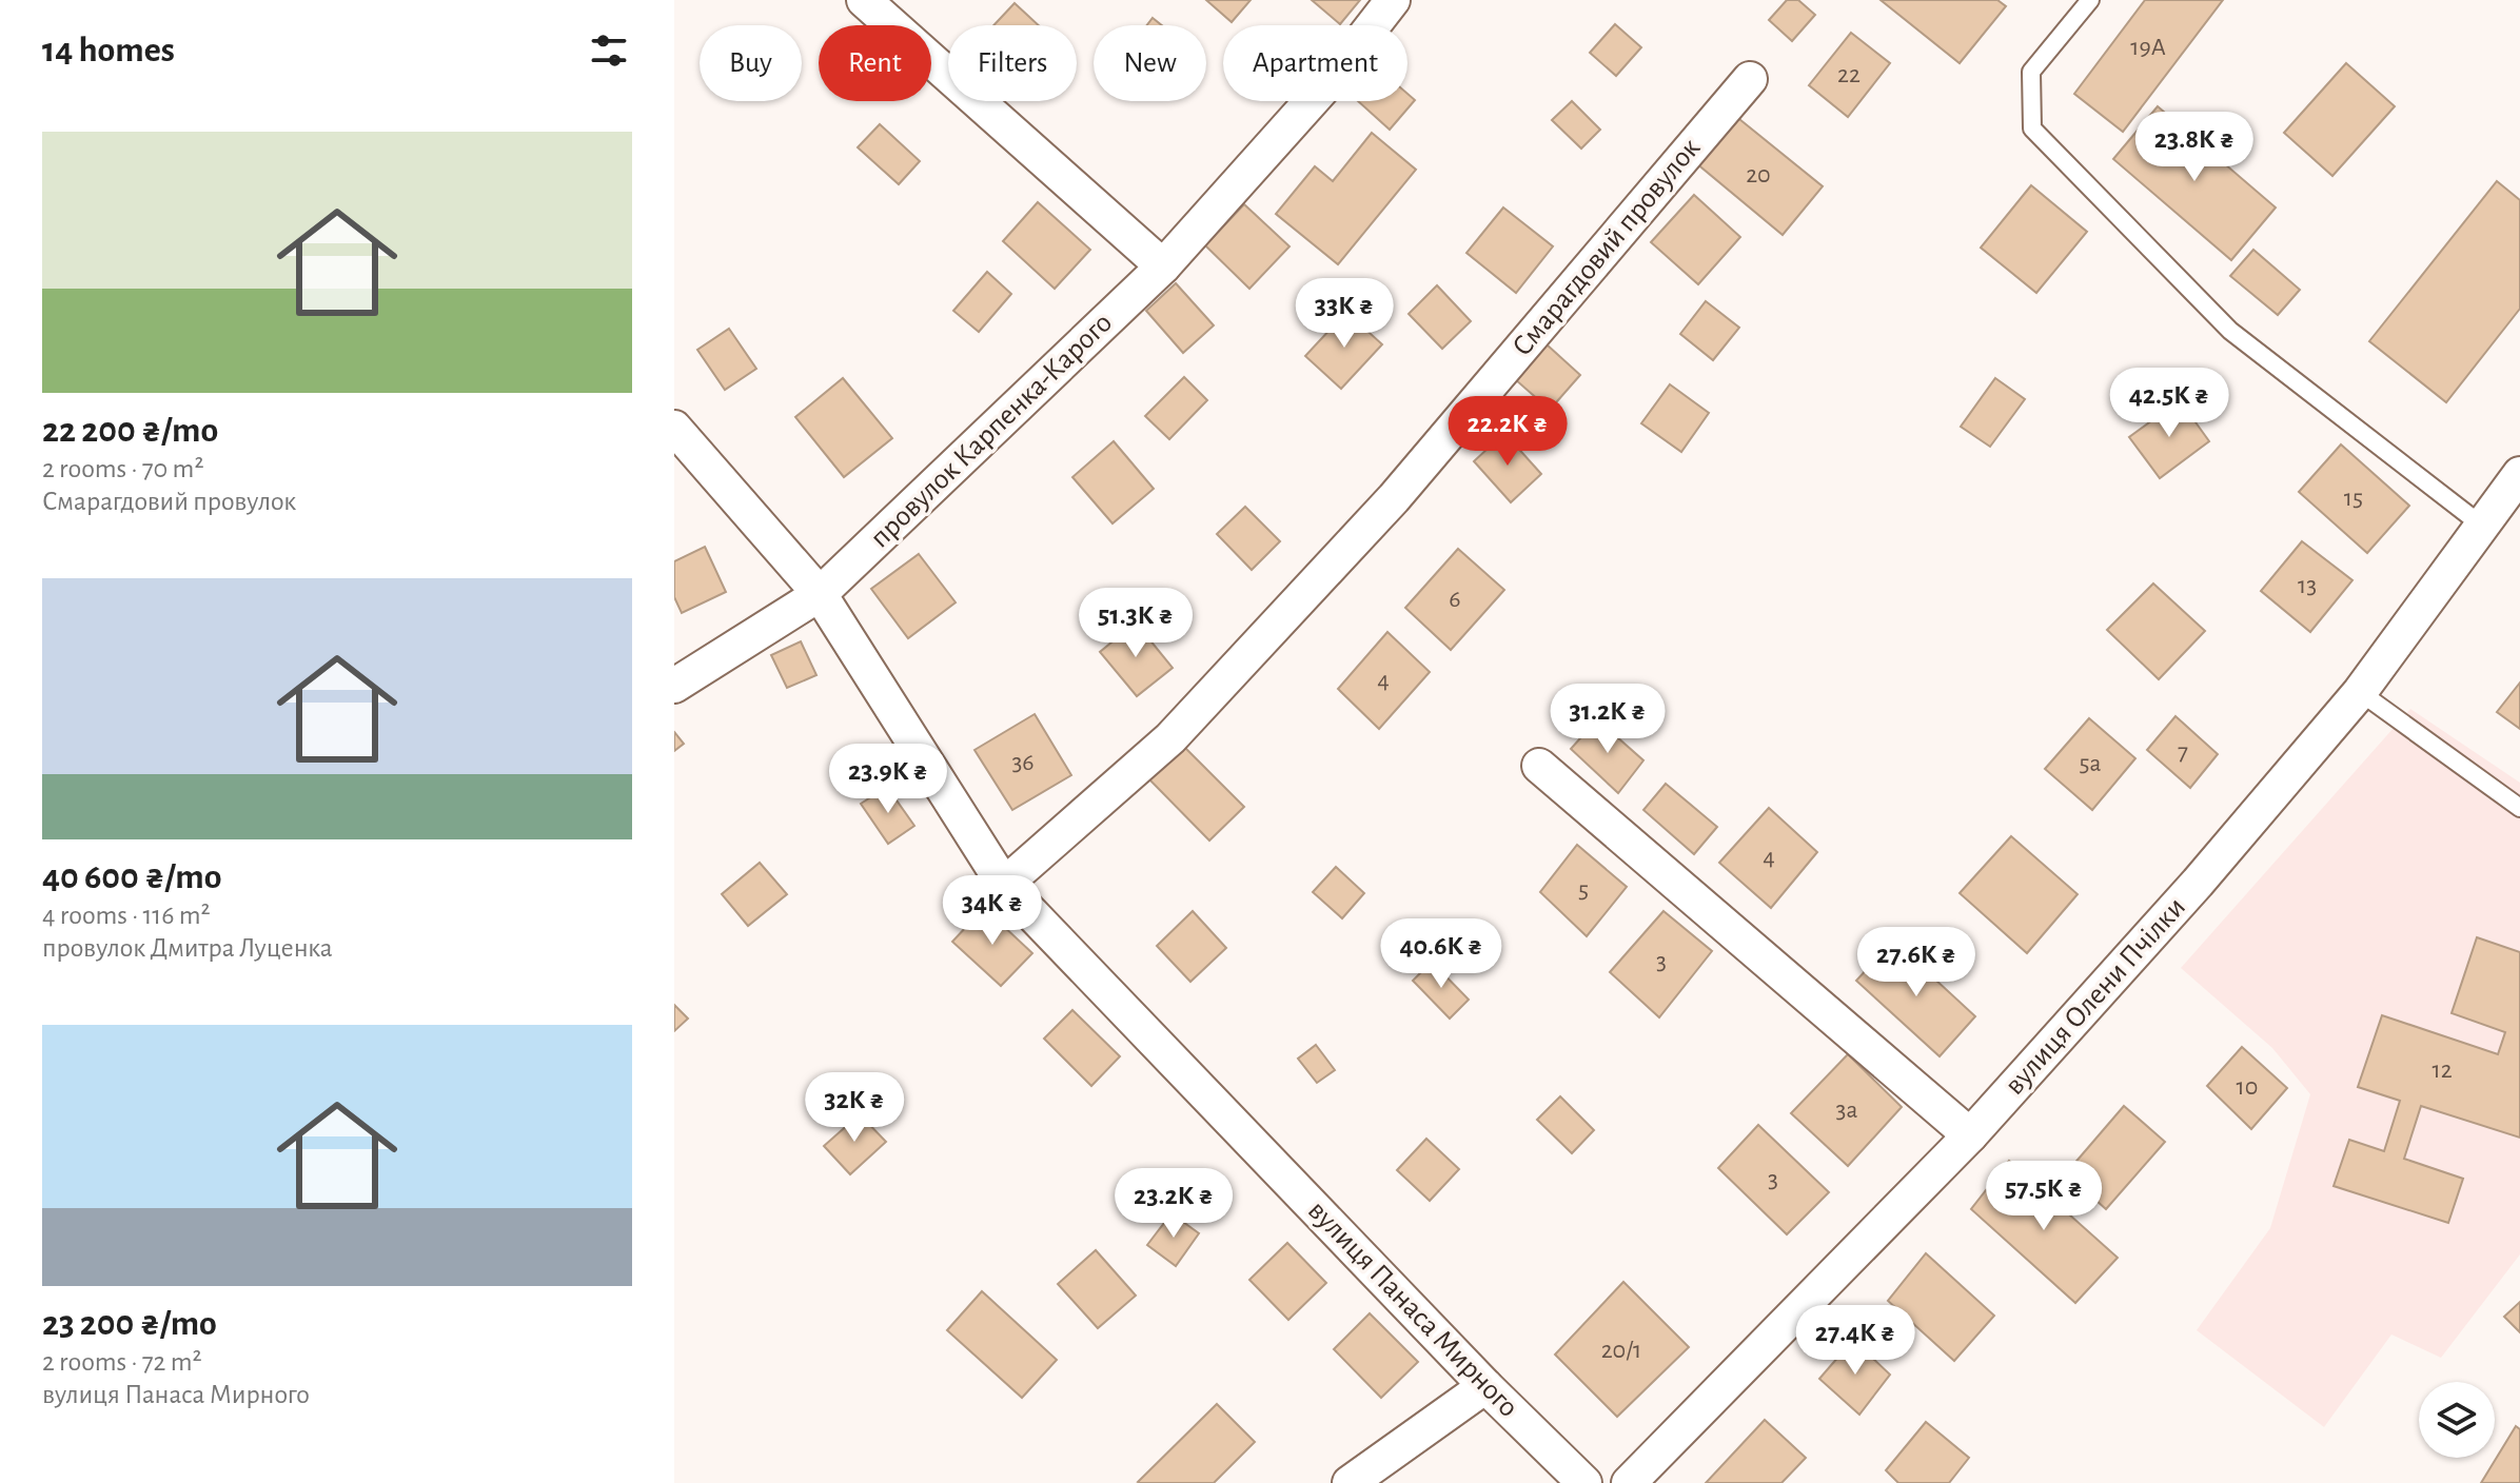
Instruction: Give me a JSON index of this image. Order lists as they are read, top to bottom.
{
  "streets": {
    "street": [
      "Смарагдовий провулок",
      "провулок Карпенка-Карого",
      "вулиця Олени Пчілки",
      "вулиця Панаса Мирного"
    ]
  },
  "crossings": [
    ["Смарагдовий провулок", "вулиця Панаса Мирного"],
    ["провулок Карпенка-Карого", "вулиця Панаса Мирного"]
  ],
  "house_numbers": [
    "19А",
    "22",
    "20",
    "15",
    "13",
    "6",
    "4",
    "7",
    "36",
    "5а",
    "4",
    "5",
    "3",
    "12",
    "10",
    "3а",
    "3",
    "20/1"
  ],
  "page": {
    "heading": "14 homes",
    "chip": [
      "Buy",
      "Rent",
      "Filters",
      "New",
      "Apartment"
    ],
    "list": [
      {
        "name": "22 200 ₴/mo",
        "note": "2 rooms · 70 m² · Смарагдовий провулок"
      },
      {
        "name": "40 600 ₴/mo",
        "note": "4 rooms · 116 m² · провулок Дмитра Луценка"
      },
      {
        "name": "23 200 ₴/mo",
        "note": "2 rooms · 72 m² · вулиця Панаса Мирного"
      }
    ],
    "price": [
      "23.8K ₴",
      "33K ₴",
      "42.5K ₴",
      "22.2K ₴",
      "51.3K ₴",
      "31.2K ₴",
      "23.9K ₴",
      "34K ₴",
      "40.6K ₴",
      "27.6K ₴",
      "32K ₴",
      "57.5K ₴",
      "23.2K ₴",
      "27.4K ₴"
    ]
  }
}
